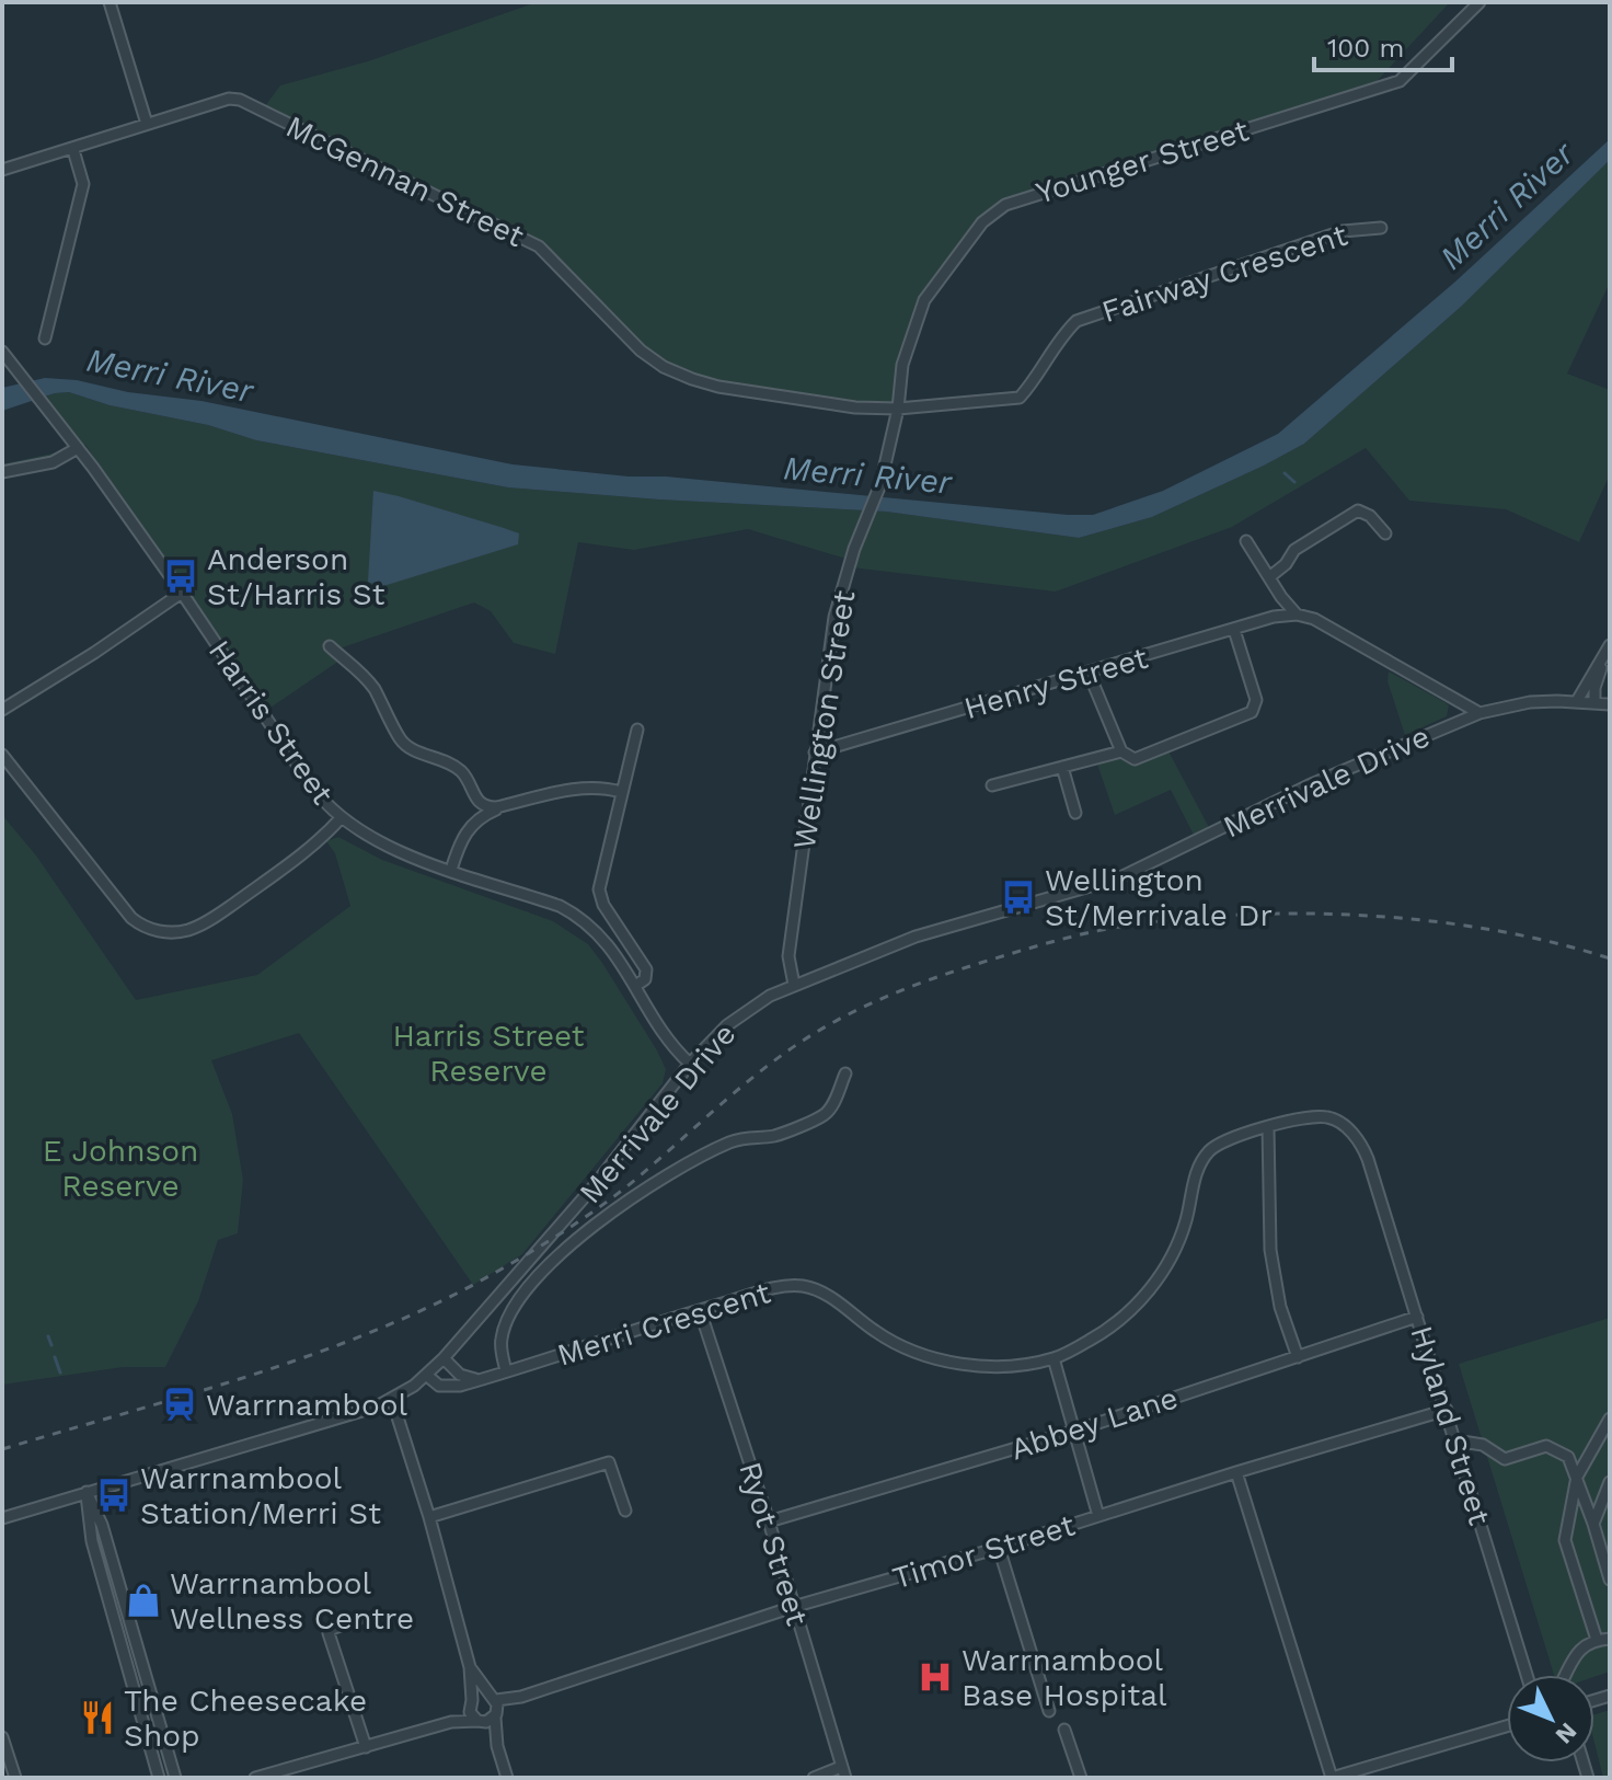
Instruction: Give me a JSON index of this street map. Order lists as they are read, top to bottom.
{
  "streets": {
    "street": [
      "Younger Street",
      "McGennan Street",
      "Fairway Crescent",
      "Henry Street",
      "Wellington Street",
      "Harris Street",
      "Merrivale Drive",
      "Merri Crescent",
      "Abbey Lane",
      "Hyland Street",
      "Ryot Street",
      "Timor Street"
    ]
  },
  "crossings": [
    ["Younger Street", "McGennan Street"],
    ["Younger Street", "Fairway Crescent"],
    ["Younger Street", "Wellington Street"],
    ["McGennan Street", "Fairway Crescent"],
    ["McGennan Street", "Wellington Street"],
    ["Fairway Crescent", "Wellington Street"],
    ["Henry Street", "Wellington Street"],
    ["Wellington Street", "Merrivale Drive"],
    ["Harris Street", "Merrivale Drive"],
    ["Merrivale Drive", "Merri Crescent"],
    ["Merri Crescent", "Hyland Street"],
    ["Merri Crescent", "Ryot Street"],
    ["Abbey Lane", "Hyland Street"],
    ["Abbey Lane", "Ryot Street"],
    ["Hyland Street", "Timor Street"],
    ["Ryot Street", "Timor Street"]
  ],
  "water": ["Merri River"],
  "parks": ["Harris Street Reserve", "E Johnson Reserve"],
  "places": {
    "bus stop": ["Anderson St/Harris St", "Wellington St/Merrivale Dr", "Warrnambool Station/Merri St"],
    "station": ["Warrnambool"],
    "shop": ["Warrnambool Wellness Centre"],
    "hospital": ["Warrnambool Base Hospital"],
    "restaurant": ["The Cheesecake Shop"]
  },
  "scale_bar": "100 m",
  "north": "bottom right"
}
